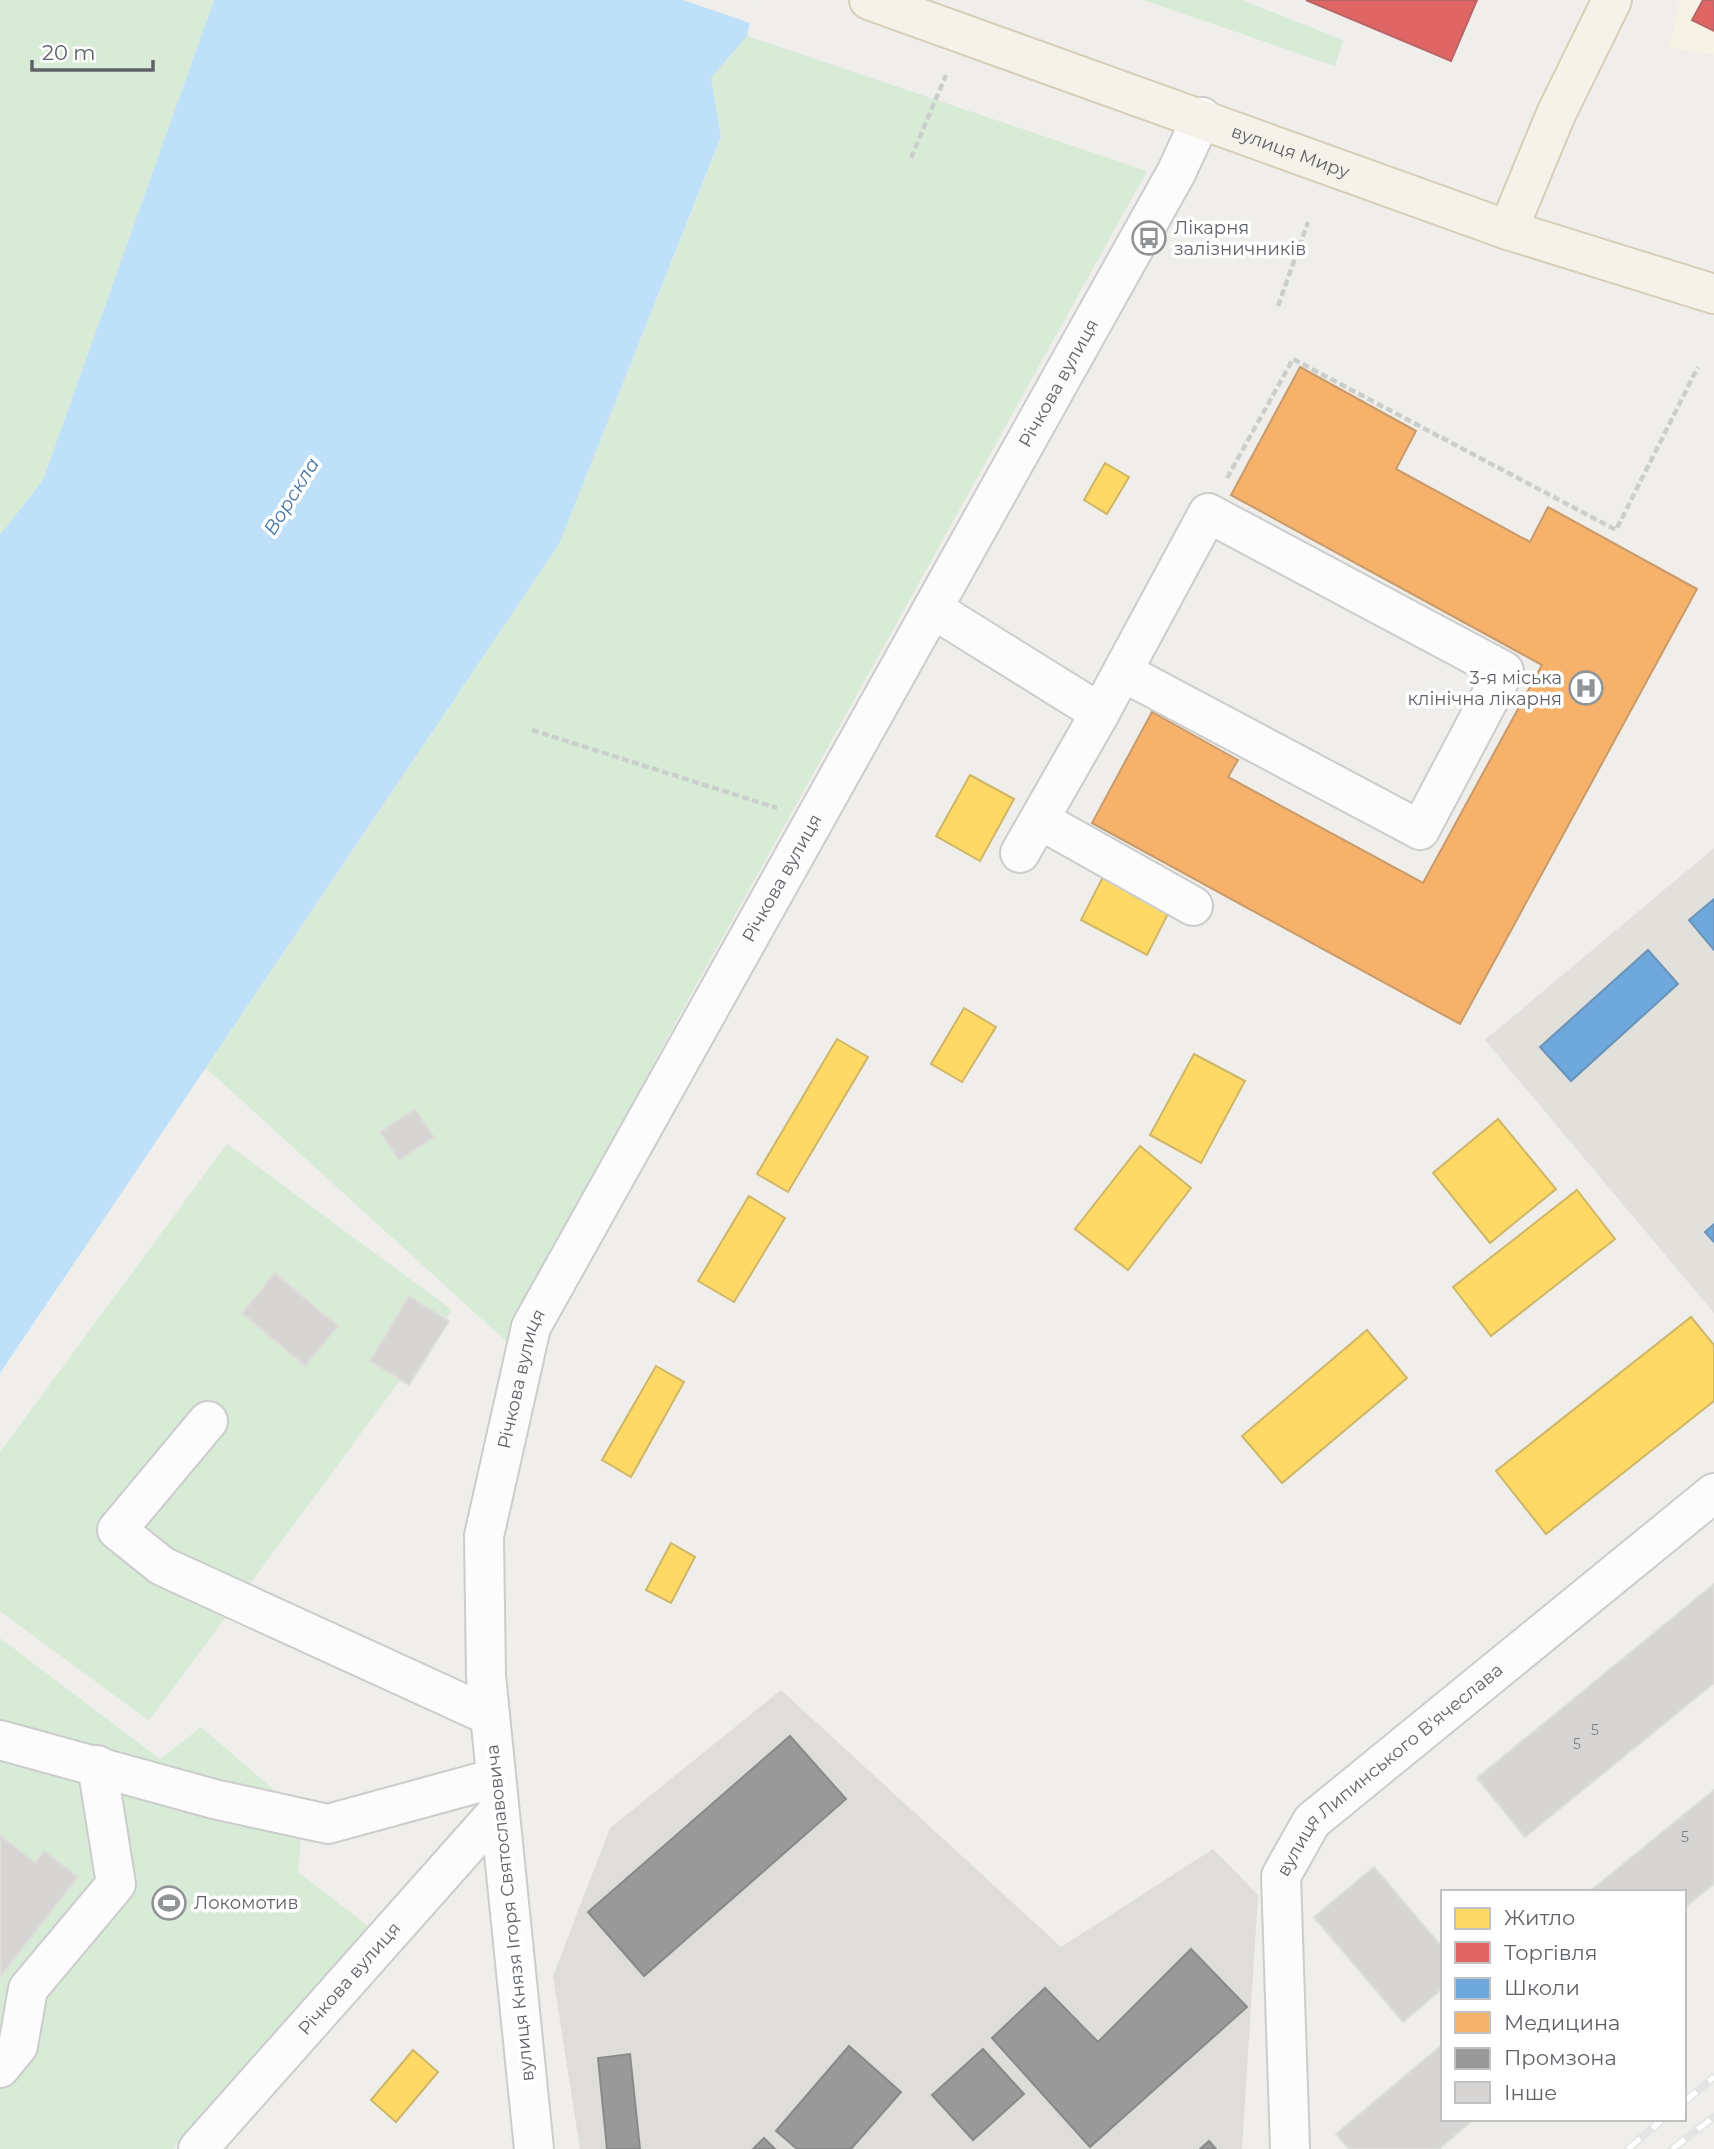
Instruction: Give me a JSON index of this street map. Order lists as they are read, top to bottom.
{
  "streets": {
    "main road": ["вулиця Миру"],
    "street": ["Річкова вулиця", "вулиця Липинського В'ячеслава", "вулиця Князя Ігоря Святославовича"]
  },
  "crossings": [
    ["вулиця Миру", "Річкова вулиця"],
    ["Річкова вулиця", "вулиця Князя Ігоря Святославовича"]
  ],
  "water": ["Ворскла"],
  "places": {
    "bus stop": ["Лікарня залізничників"],
    "hospital": ["3-я міська клінічна лікарня"],
    "sports": ["Локомотив"]
  },
  "house_numbers": ["5", "5", "5"],
  "legend": [
    "Житло",
    "Торгівля",
    "Школи",
    "Медицина",
    "Промзона",
    "Інше"
  ],
  "scale_bar": "20 m"
}
